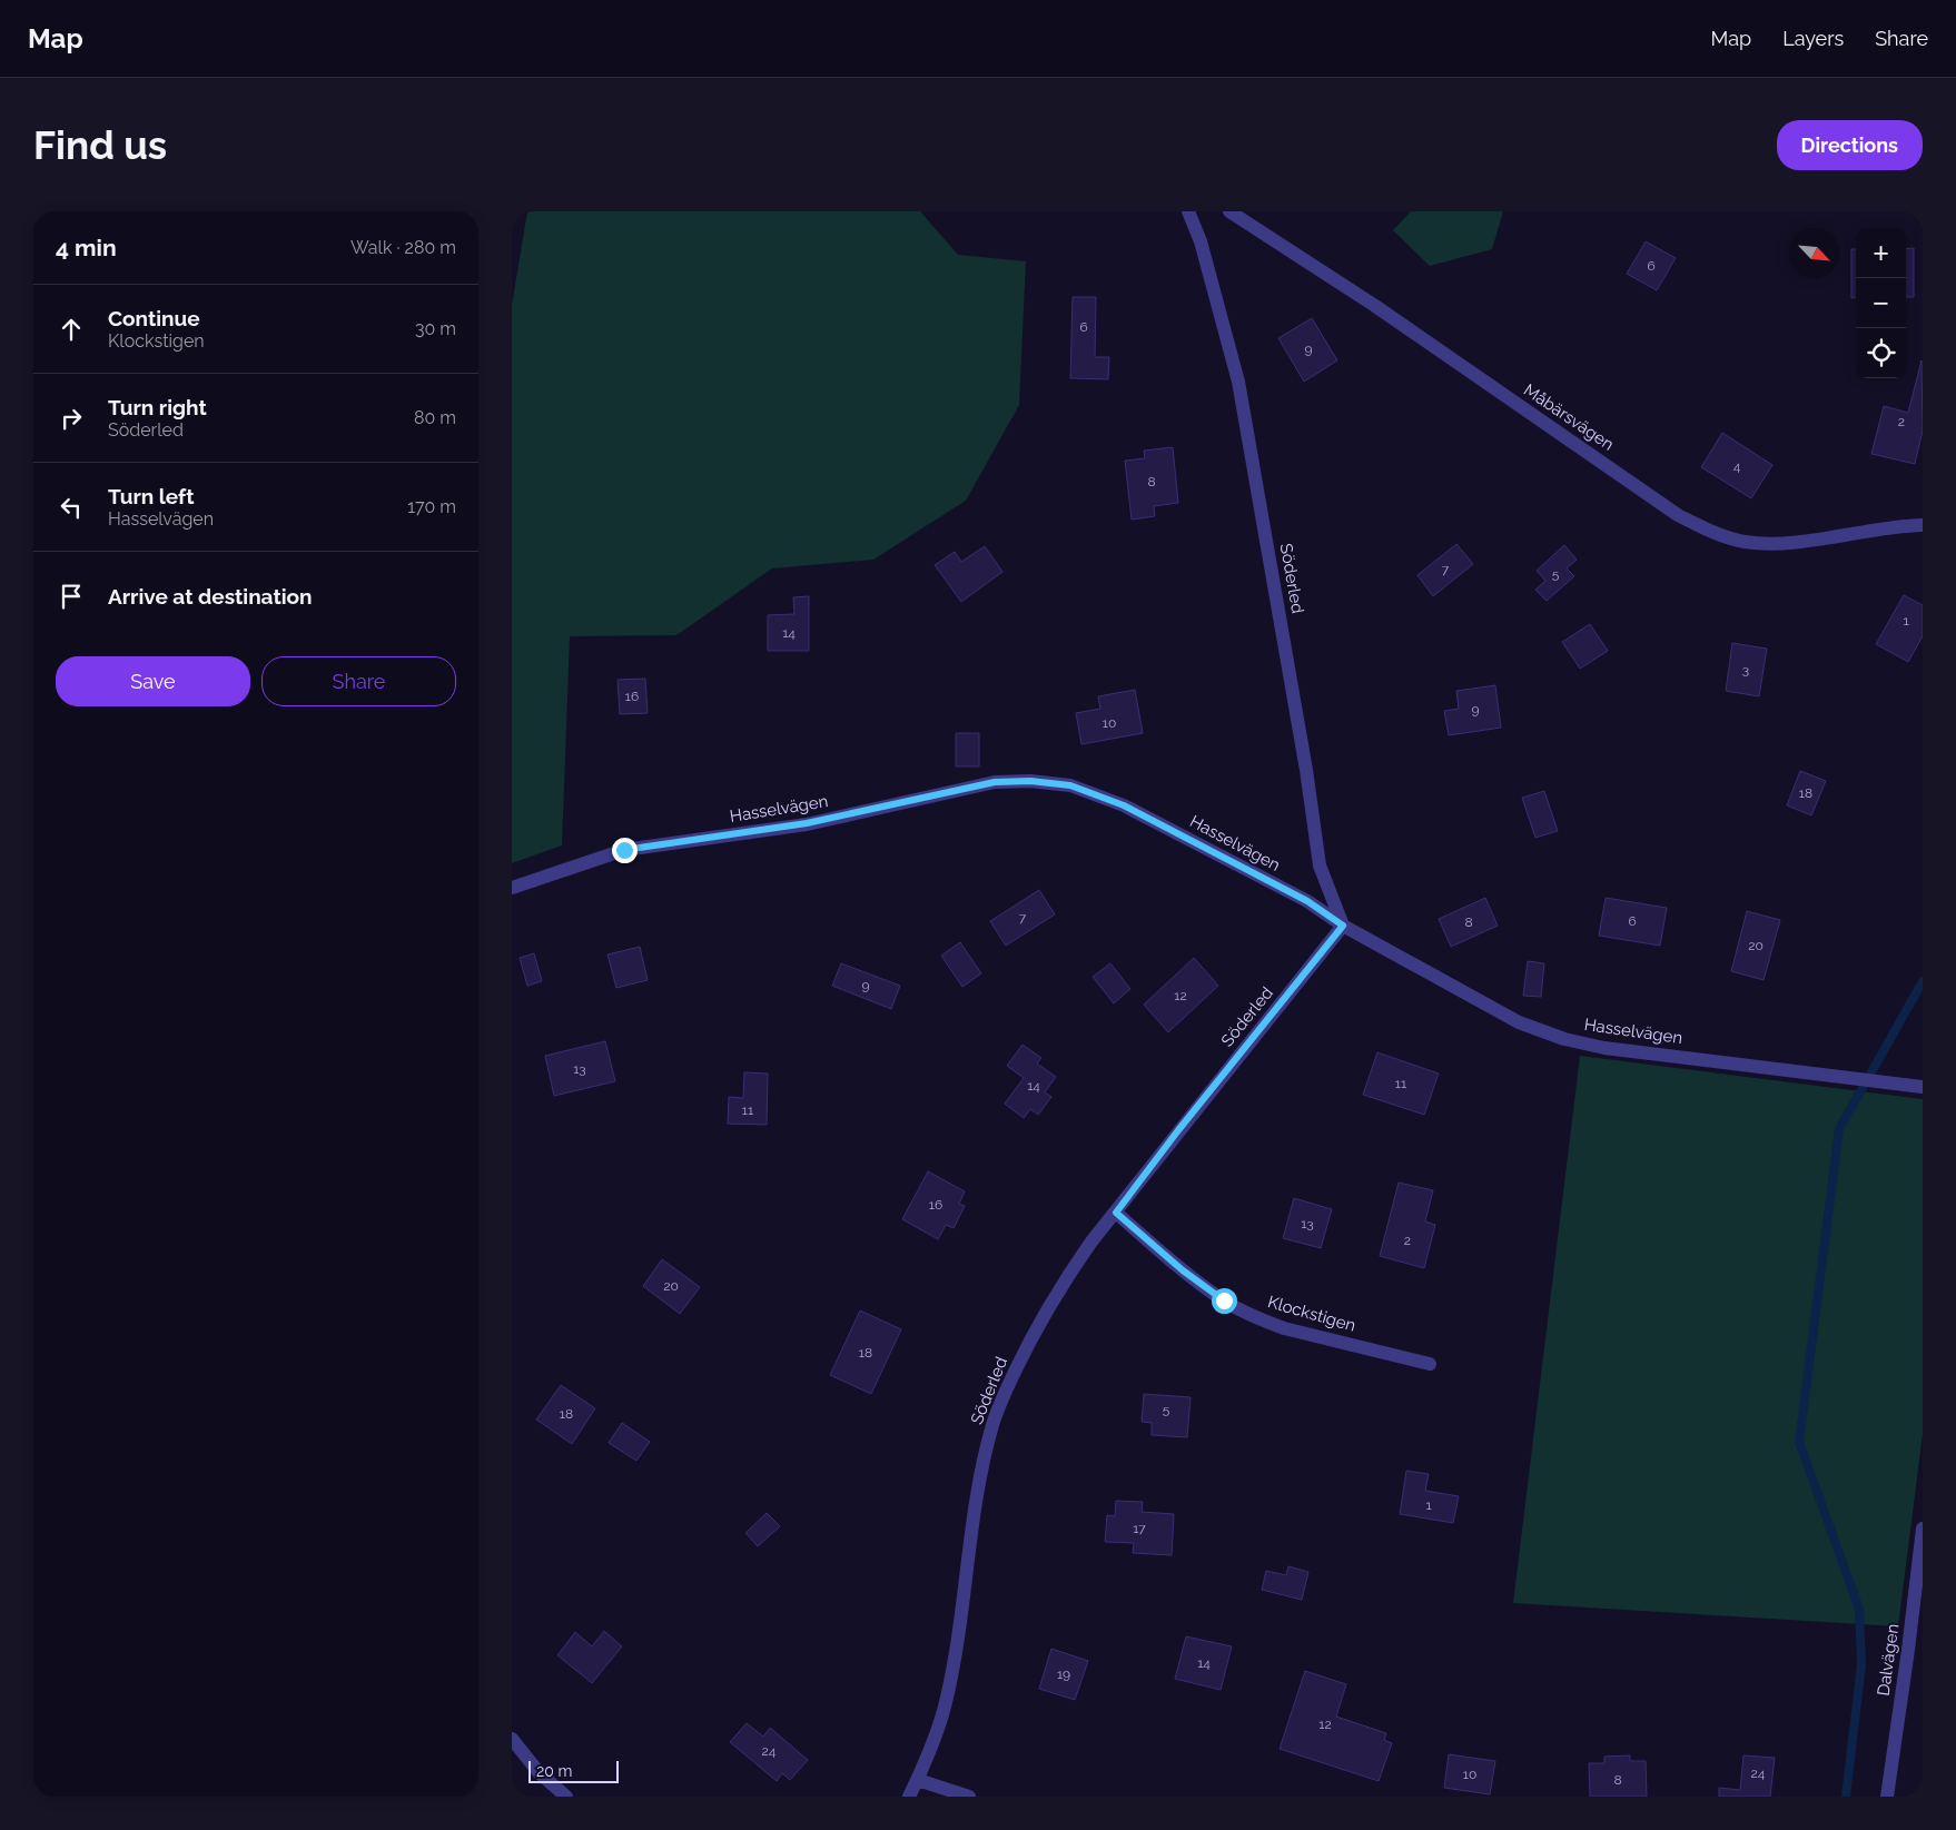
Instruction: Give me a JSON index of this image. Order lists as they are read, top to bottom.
{
  "streets": {
    "street": [
      "Måbärsvägen",
      "Söderled",
      "Hasselvägen",
      "Klockstigen",
      "Dalvägen"
    ]
  },
  "crossings": [
    ["Söderled", "Hasselvägen"],
    ["Söderled", "Klockstigen"]
  ],
  "house_numbers": [
    "6",
    "6",
    "9",
    "2",
    "4",
    "8",
    "7",
    "5",
    "1",
    "14",
    "3",
    "16",
    "9",
    "10",
    "18",
    "7",
    "6",
    "8",
    "20",
    "9",
    "12",
    "13",
    "11",
    "14",
    "11",
    "16",
    "13",
    "2",
    "20",
    "18",
    "5",
    "18",
    "1",
    "17",
    "14",
    "19",
    "12",
    "24",
    "24",
    "10",
    "8"
  ],
  "scale_bar": "20 m",
  "north": "bottom right",
  "page": {
    "header": "Map",
    "nav": ["Map", "Layers", "Share"],
    "buttons": [
      "Directions",
      ["Save", "Share"]
    ],
    "title": "Find us",
    "heading": ["4 min", "Walk · 280 m"],
    "map_buttons": ["+", "−"],
    "list": [
      ["Continue", "Klockstigen", "30 m"],
      ["Turn right", "Söderled", "80 m"],
      ["Turn left", "Hasselvägen", "170 m"],
      "Arrive at destination"
    ],
    "scale": "20 m"
  }
}
